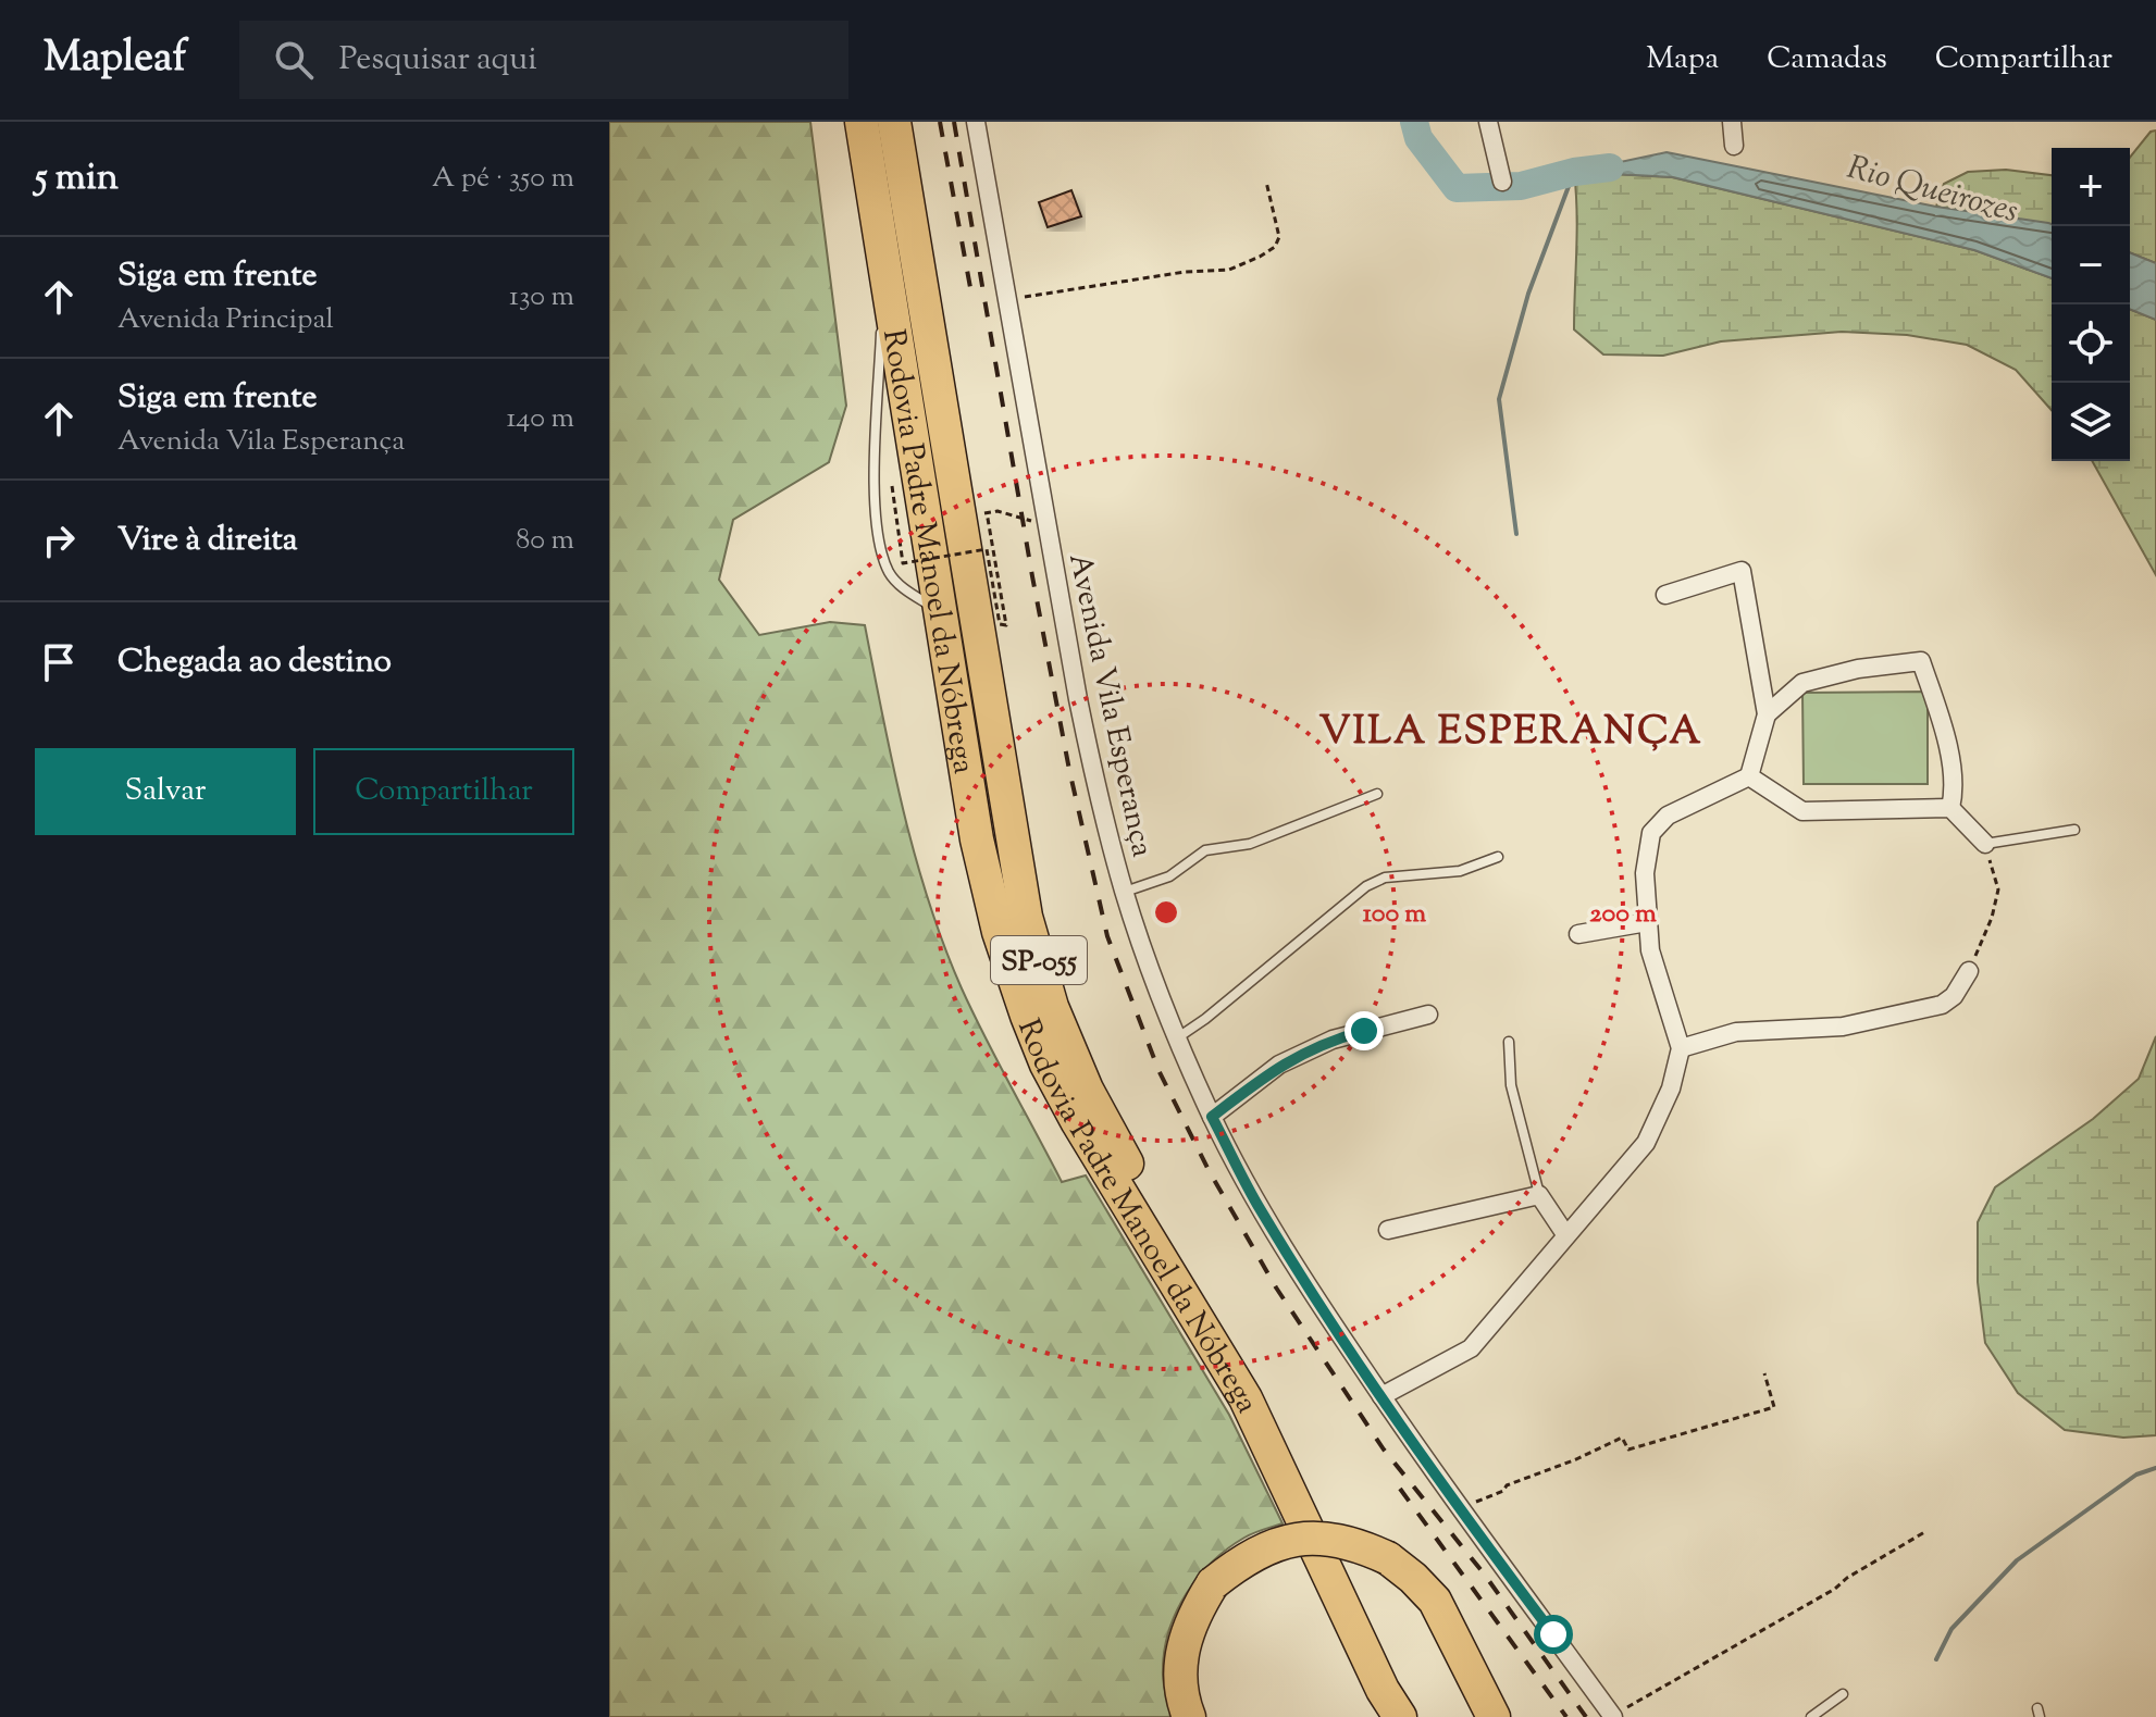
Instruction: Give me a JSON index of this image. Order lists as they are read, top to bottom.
{
  "streets": {
    "highway": ["Rodovia Padre Manoel da Nóbrega", "SP-055"],
    "street": ["Avenida Vila Esperança"]
  },
  "districts": ["VILA ESPERANÇA"],
  "water": ["Rio Queirozes"],
  "page": {
    "header": "Mapleaf",
    "search": "Pesquisar aqui",
    "nav": ["Mapa", "Camadas", "Compartilhar"],
    "heading": ["5 min", "A pé · 350 m"],
    "map_buttons": ["+", "−"],
    "list": [
      ["Siga em frente", "Avenida Principal", "130 m"],
      ["Siga em frente", "Avenida Vila Esperança", "140 m"],
      ["Vire à direita", "80 m"],
      "Chegada ao destino"
    ],
    "buttons": ["Salvar", "Compartilhar"]
  },
  "rings": ["100 m", "200 m"]
}
